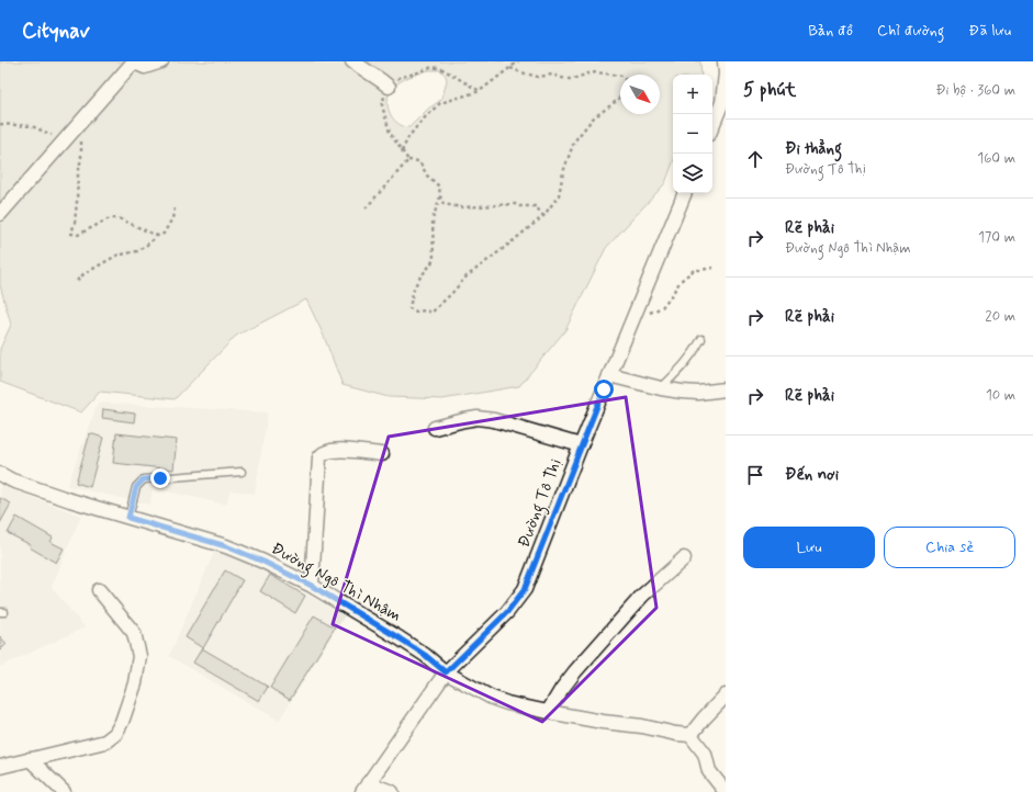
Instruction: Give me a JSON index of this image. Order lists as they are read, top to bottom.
{
  "streets": {
    "street": ["Đường Tô Thị", "Đường Ngô Thì Nhậm"]
  },
  "crossings": [
    ["Đường Tô Thị", "Đường Ngô Thì Nhậm"]
  ],
  "north": "bottom right",
  "page": {
    "header": "Citynav",
    "nav": ["Bản đồ", "Chỉ đường", "Đã lưu"],
    "heading": ["5 phút", "Đi bộ · 360 m"],
    "map_buttons": ["+", "−"],
    "list": [
      ["Đi thẳng", "Đường Tô Thị", "160 m"],
      ["Rẽ phải", "Đường Ngô Thì Nhậm", "170 m"],
      ["Rẽ phải", "20 m"],
      ["Rẽ phải", "10 m"],
      "Đến nơi"
    ],
    "buttons": ["Lưu", "Chia sẻ"]
  }
}
